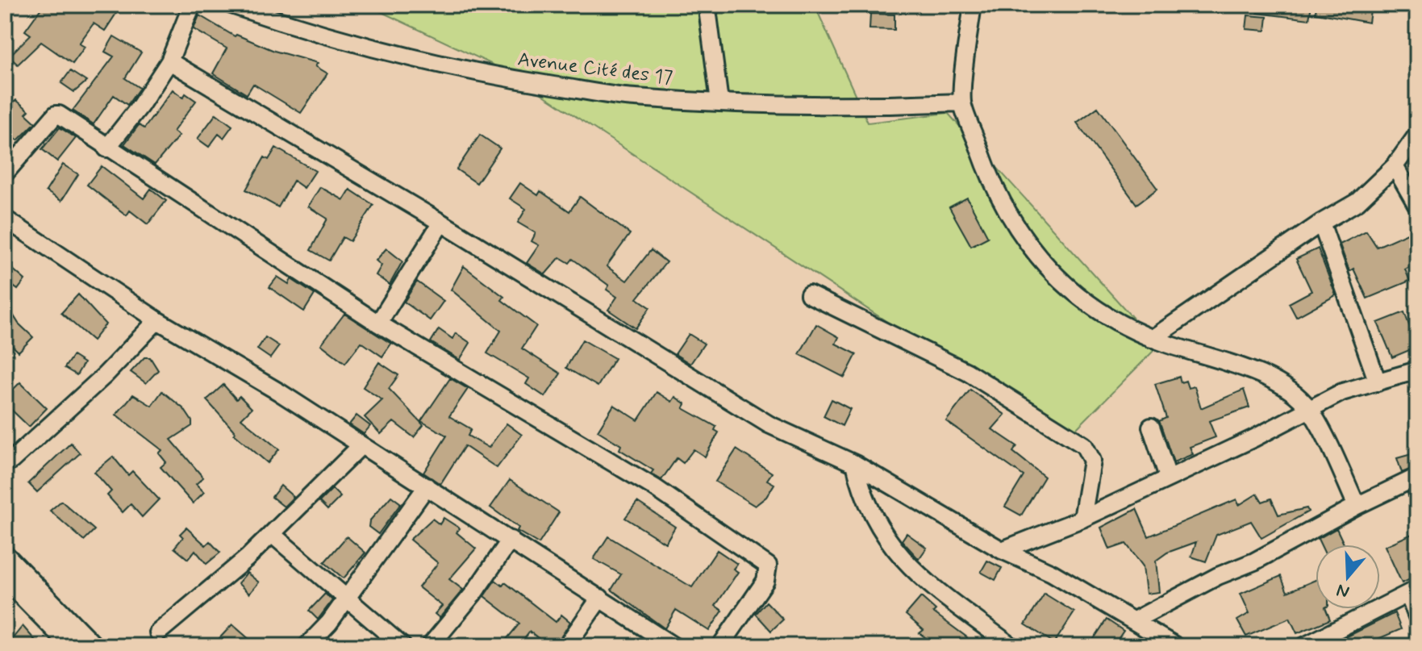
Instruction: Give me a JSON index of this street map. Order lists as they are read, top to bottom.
{
  "streets": {
    "street": ["Avenue Cité des 17"]
  },
  "north": "bottom"
}
